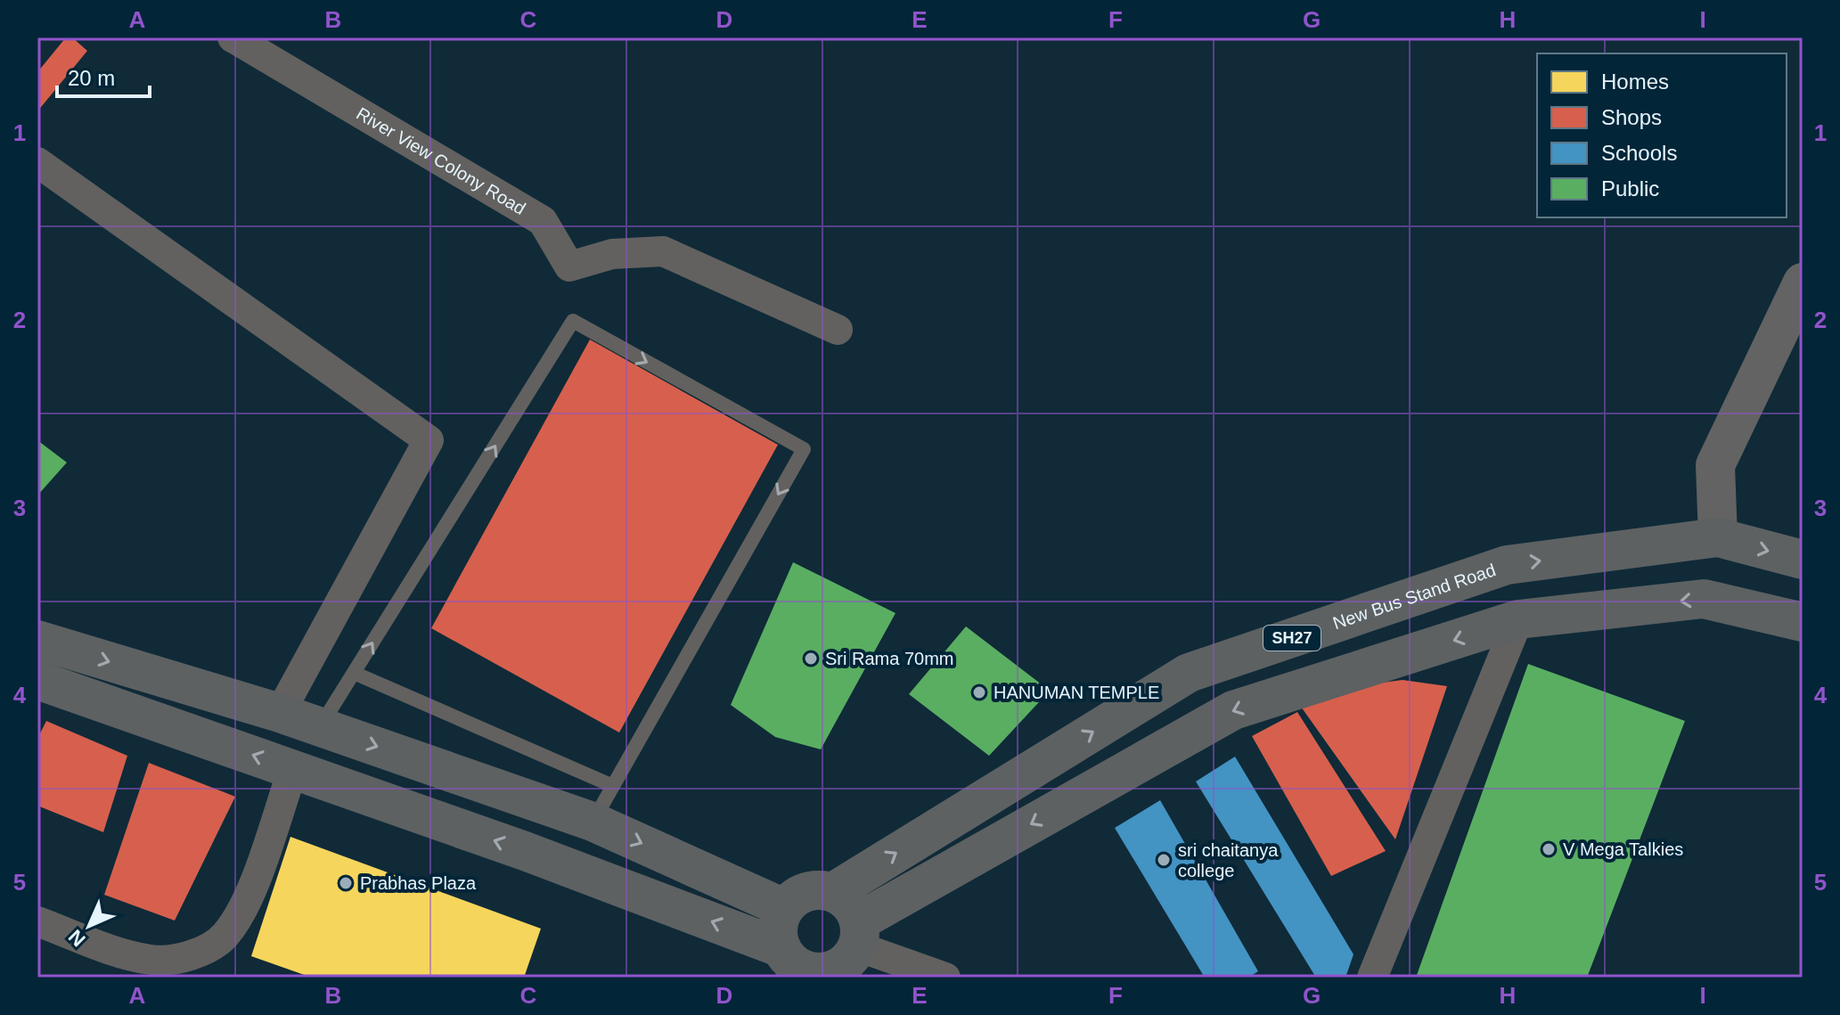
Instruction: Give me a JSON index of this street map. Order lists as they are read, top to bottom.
{
  "streets": {
    "main road": ["New Bus Stand Road", "SH27"],
    "street": ["River View Colony Road"]
  },
  "places": [
    "Sri Rama 70mm",
    "HANUMAN TEMPLE",
    "V Mega Talkies",
    "sri chaitanya college",
    "Prabhas Plaza"
  ],
  "legend": [
    "Homes",
    "Shops",
    "Schools",
    "Public"
  ],
  "scale_bar": "20 m",
  "north": "bottom left",
  "grid": {
    "columns": [
      "A",
      "B",
      "C",
      "D",
      "E",
      "F",
      "G",
      "H",
      "I"
    ],
    "rows": [
      "1",
      "2",
      "3",
      "4",
      "5"
    ]
  }
}
